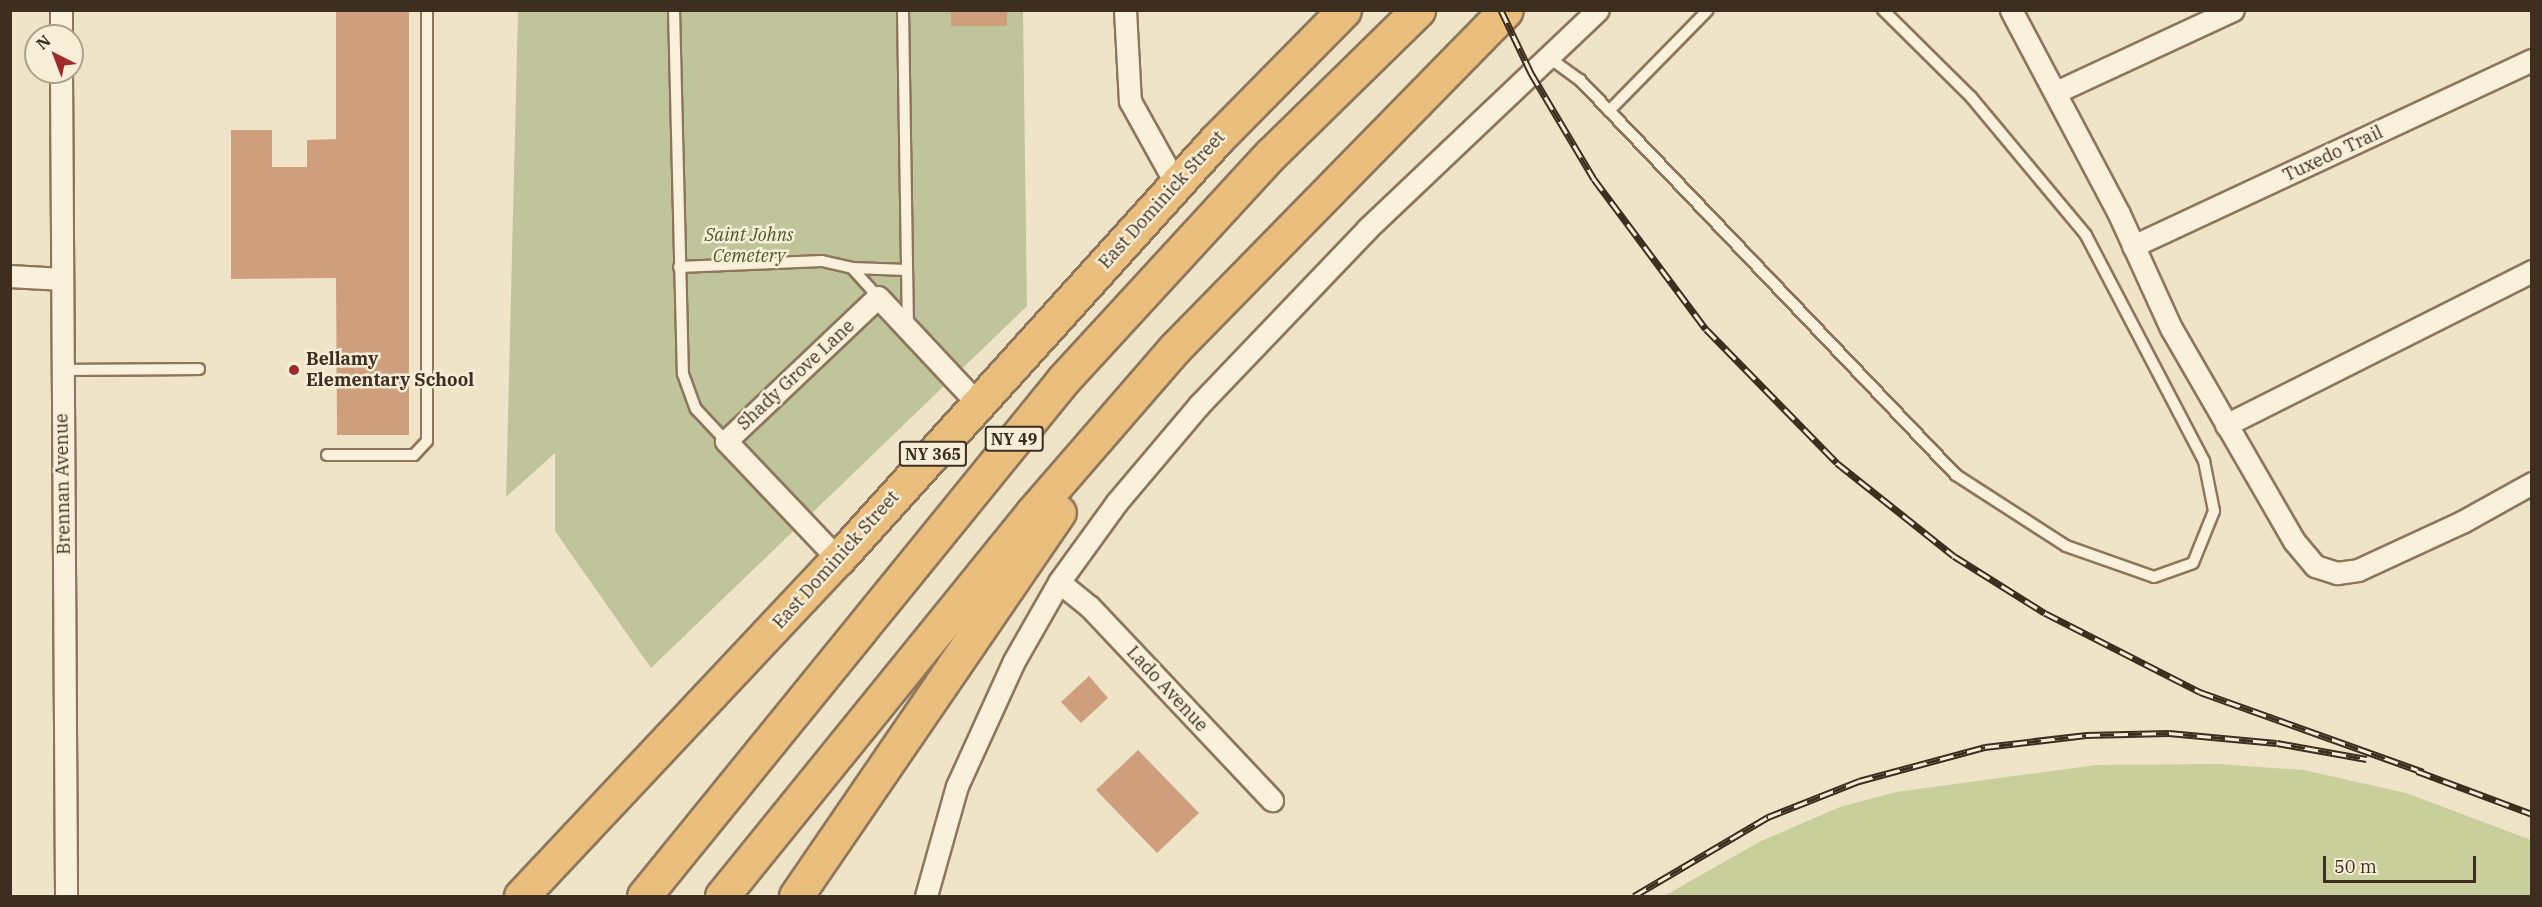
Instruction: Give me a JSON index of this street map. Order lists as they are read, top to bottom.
{
  "streets": {
    "highway": ["East Dominick Street", "NY 49", "NY 365"],
    "street": [
      "Tuxedo Trail",
      "Shady Grove Lane",
      "Brennan Avenue",
      "Lado Avenue"
    ]
  },
  "crossings": [
    ["East Dominick Street", "Shady Grove Lane"]
  ],
  "parks": ["Saint Johns Cemetery"],
  "places": ["Bellamy Elementary School"],
  "scale_bar": "50 m",
  "north": "top left"
}
